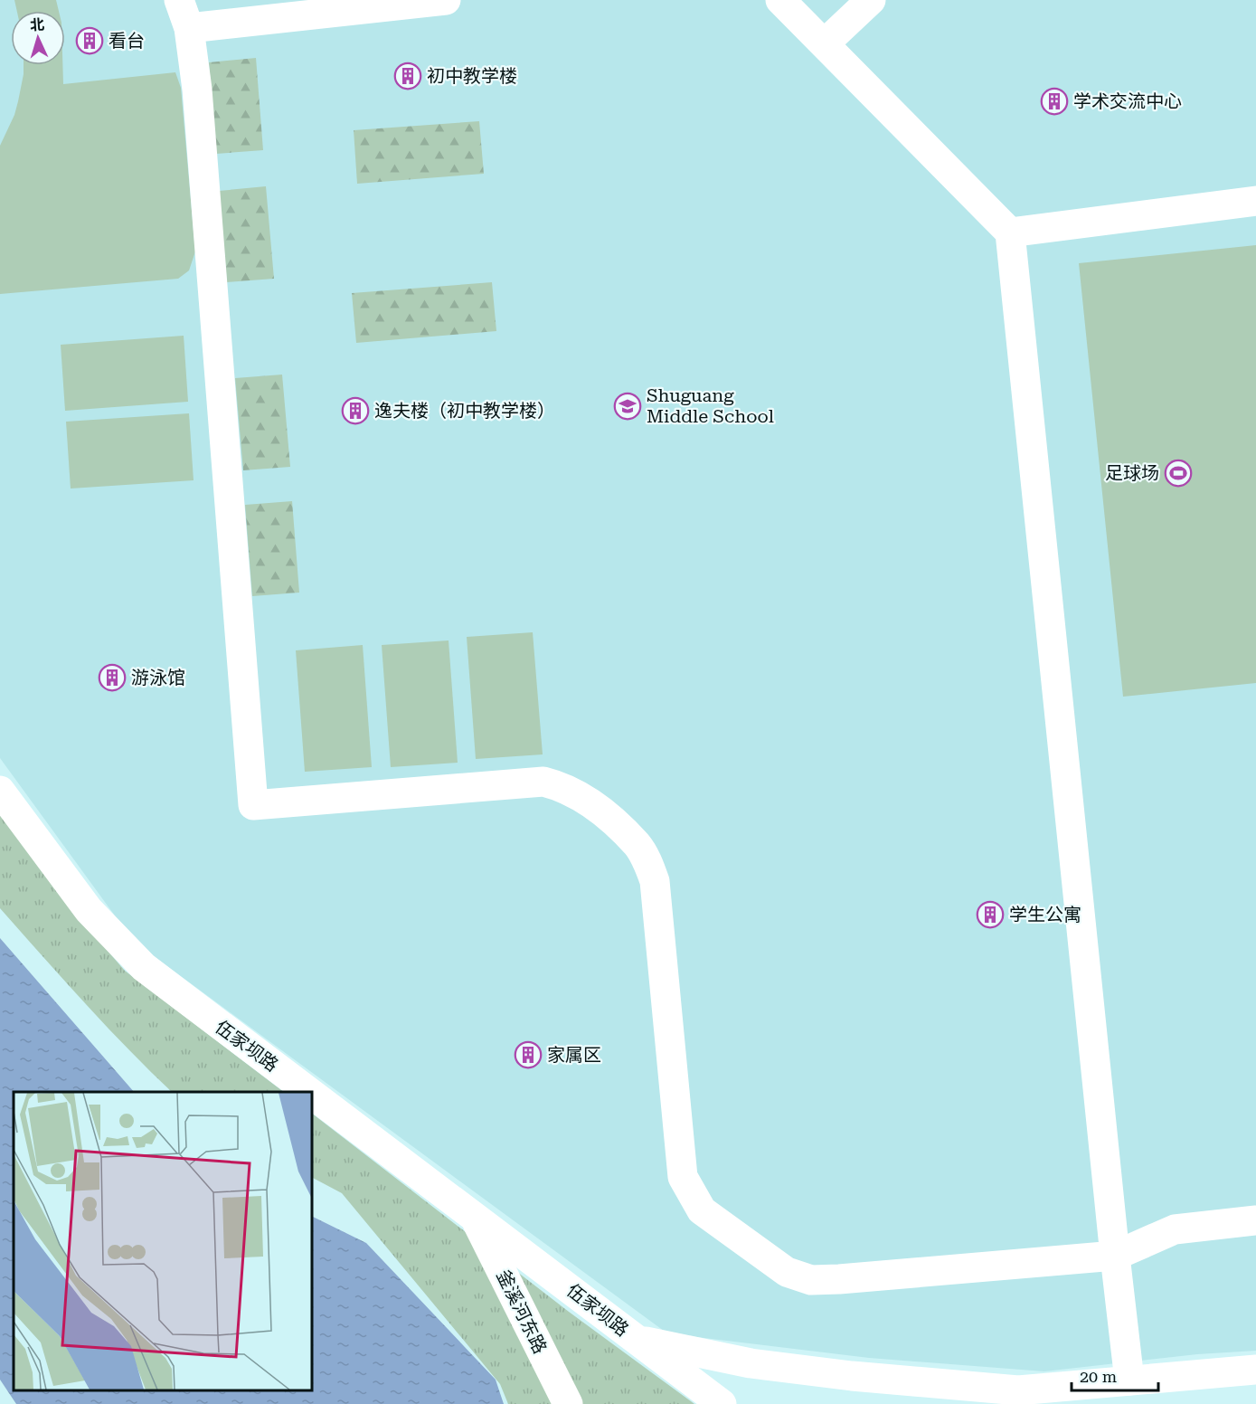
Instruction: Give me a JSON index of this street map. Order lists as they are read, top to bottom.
{
  "streets": {
    "street": ["伍家坝路", "釜溪河东路"]
  },
  "crossings": [
    ["伍家坝路", "釜溪河东路"]
  ],
  "places": {
    "building": [
      "看台",
      "初中教学楼",
      "学术交流中心",
      "逸夫楼（初中教学楼）",
      "游泳馆",
      "学生公寓",
      "家属区"
    ],
    "school or university": ["Shuguang Middle School"],
    "sports": ["足球场"]
  },
  "scale_bar": "20 m",
  "north": "top"
}
